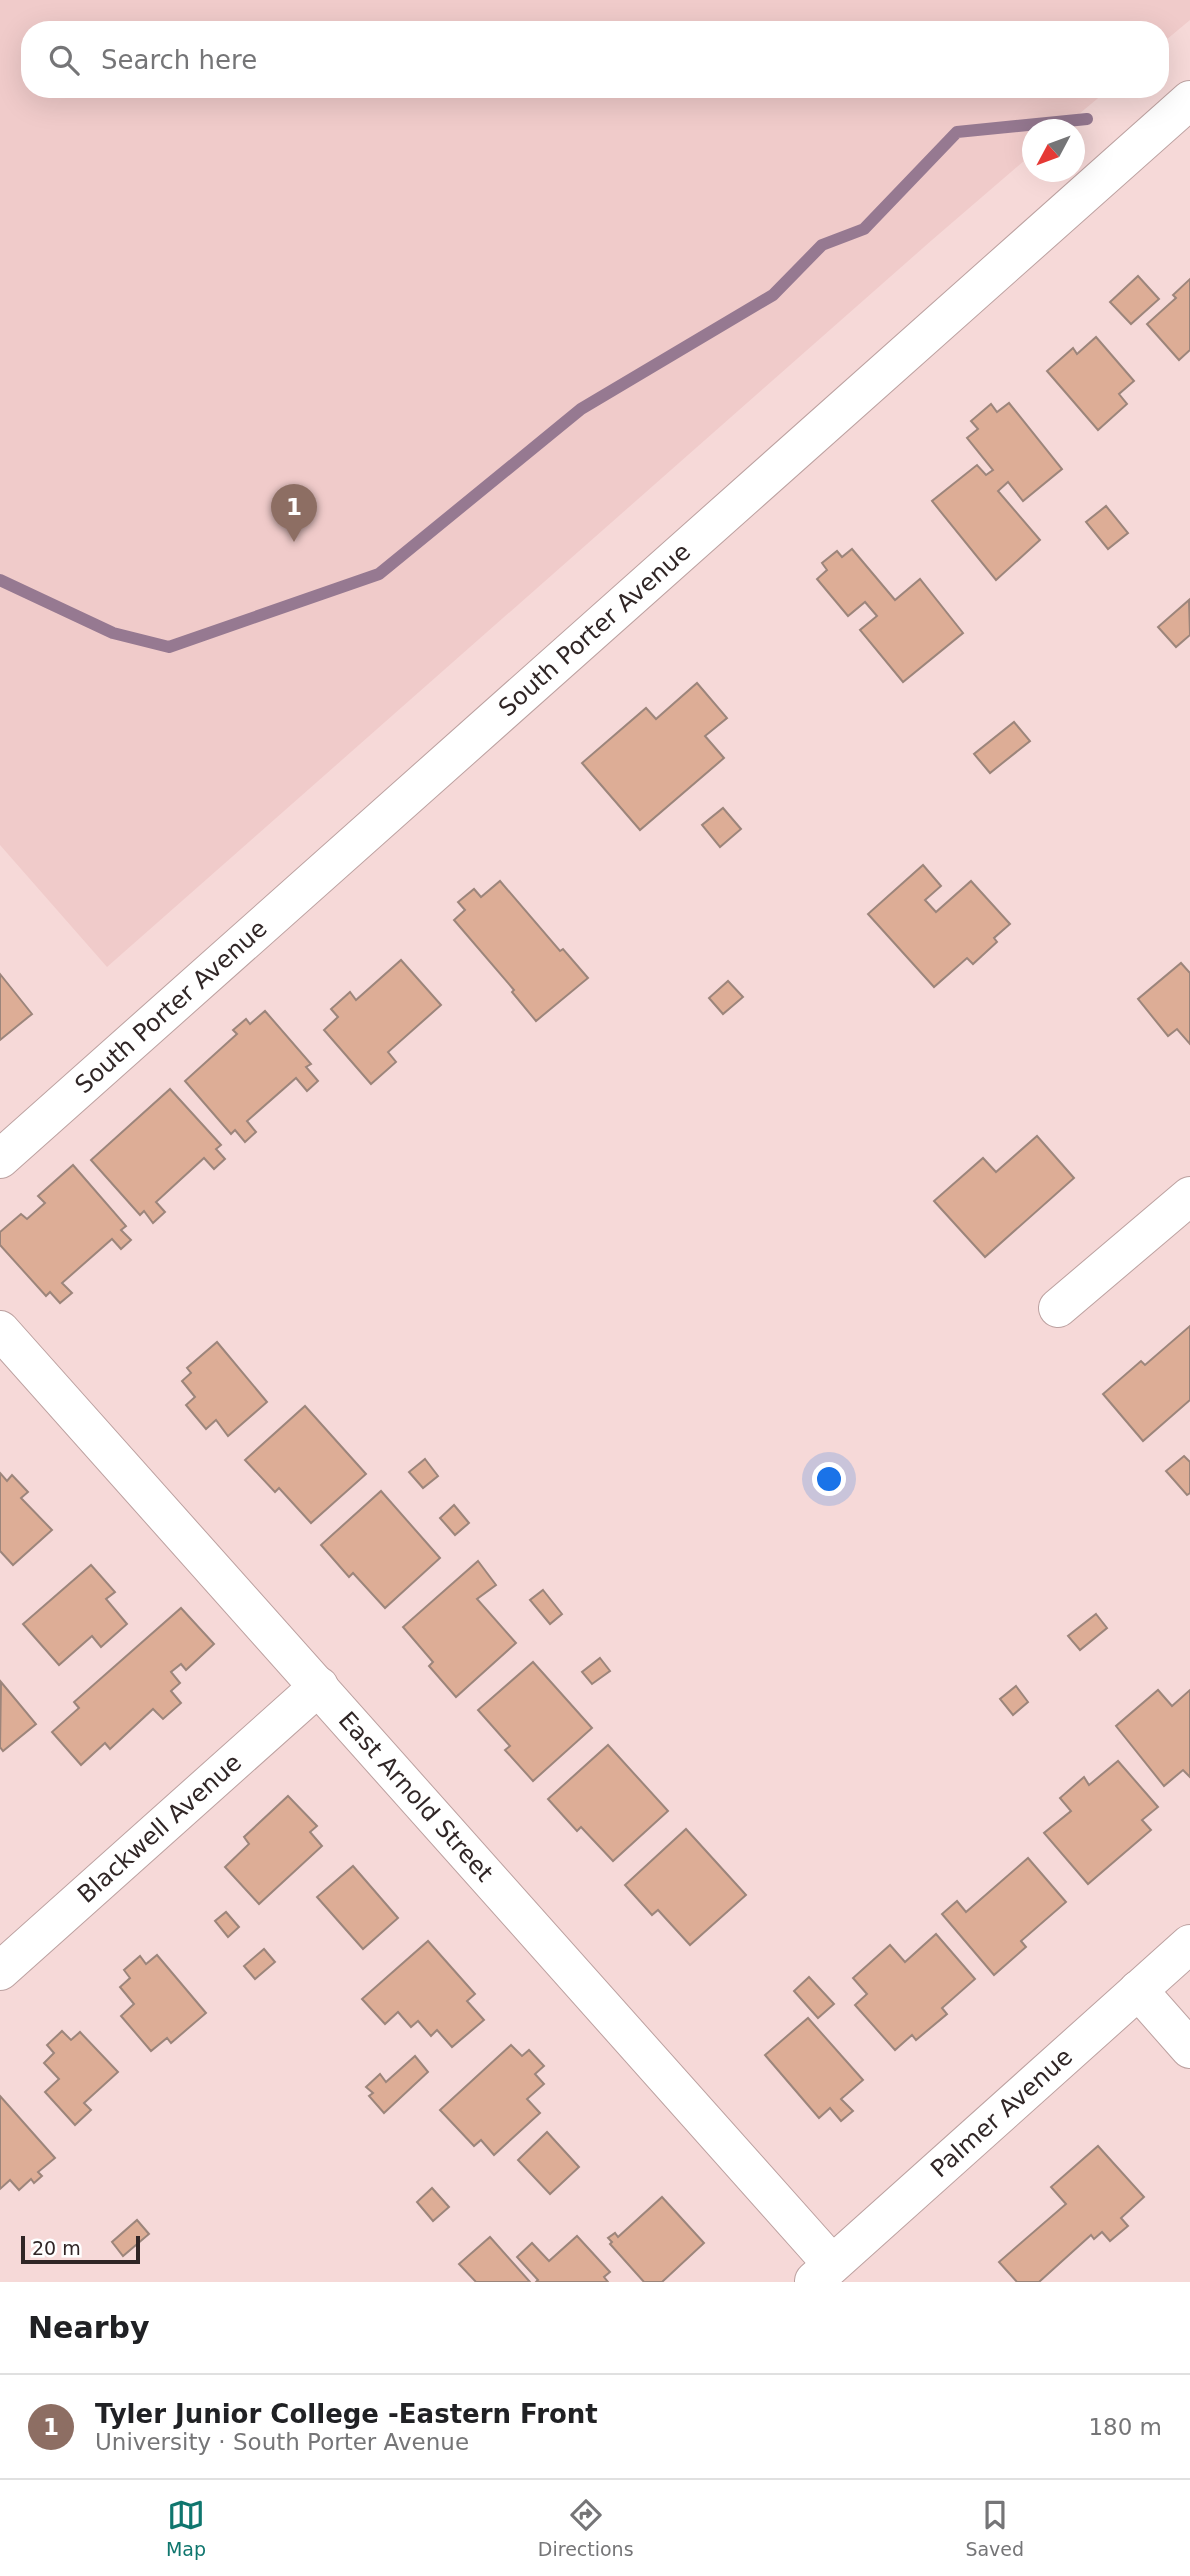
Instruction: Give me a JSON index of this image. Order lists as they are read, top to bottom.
{
  "streets": {
    "street": [
      "South Porter Avenue",
      "East Arnold Street",
      "Blackwell Avenue",
      "Palmer Avenue"
    ]
  },
  "crossings": [
    ["East Arnold Street", "Blackwell Avenue"],
    ["East Arnold Street", "Palmer Avenue"]
  ],
  "scale_bar": "20 m",
  "north": "bottom left",
  "page": {
    "search": "Search here",
    "pins": "1",
    "scale": "20 m",
    "heading": "Nearby",
    "list": [
      {
        "mark": "1",
        "name": "Tyler Junior College -Eastern Front",
        "note": "University · South Porter Avenue",
        "value": "180 m"
      }
    ],
    "nav": ["Map", "Directions", "Saved"]
  }
}
